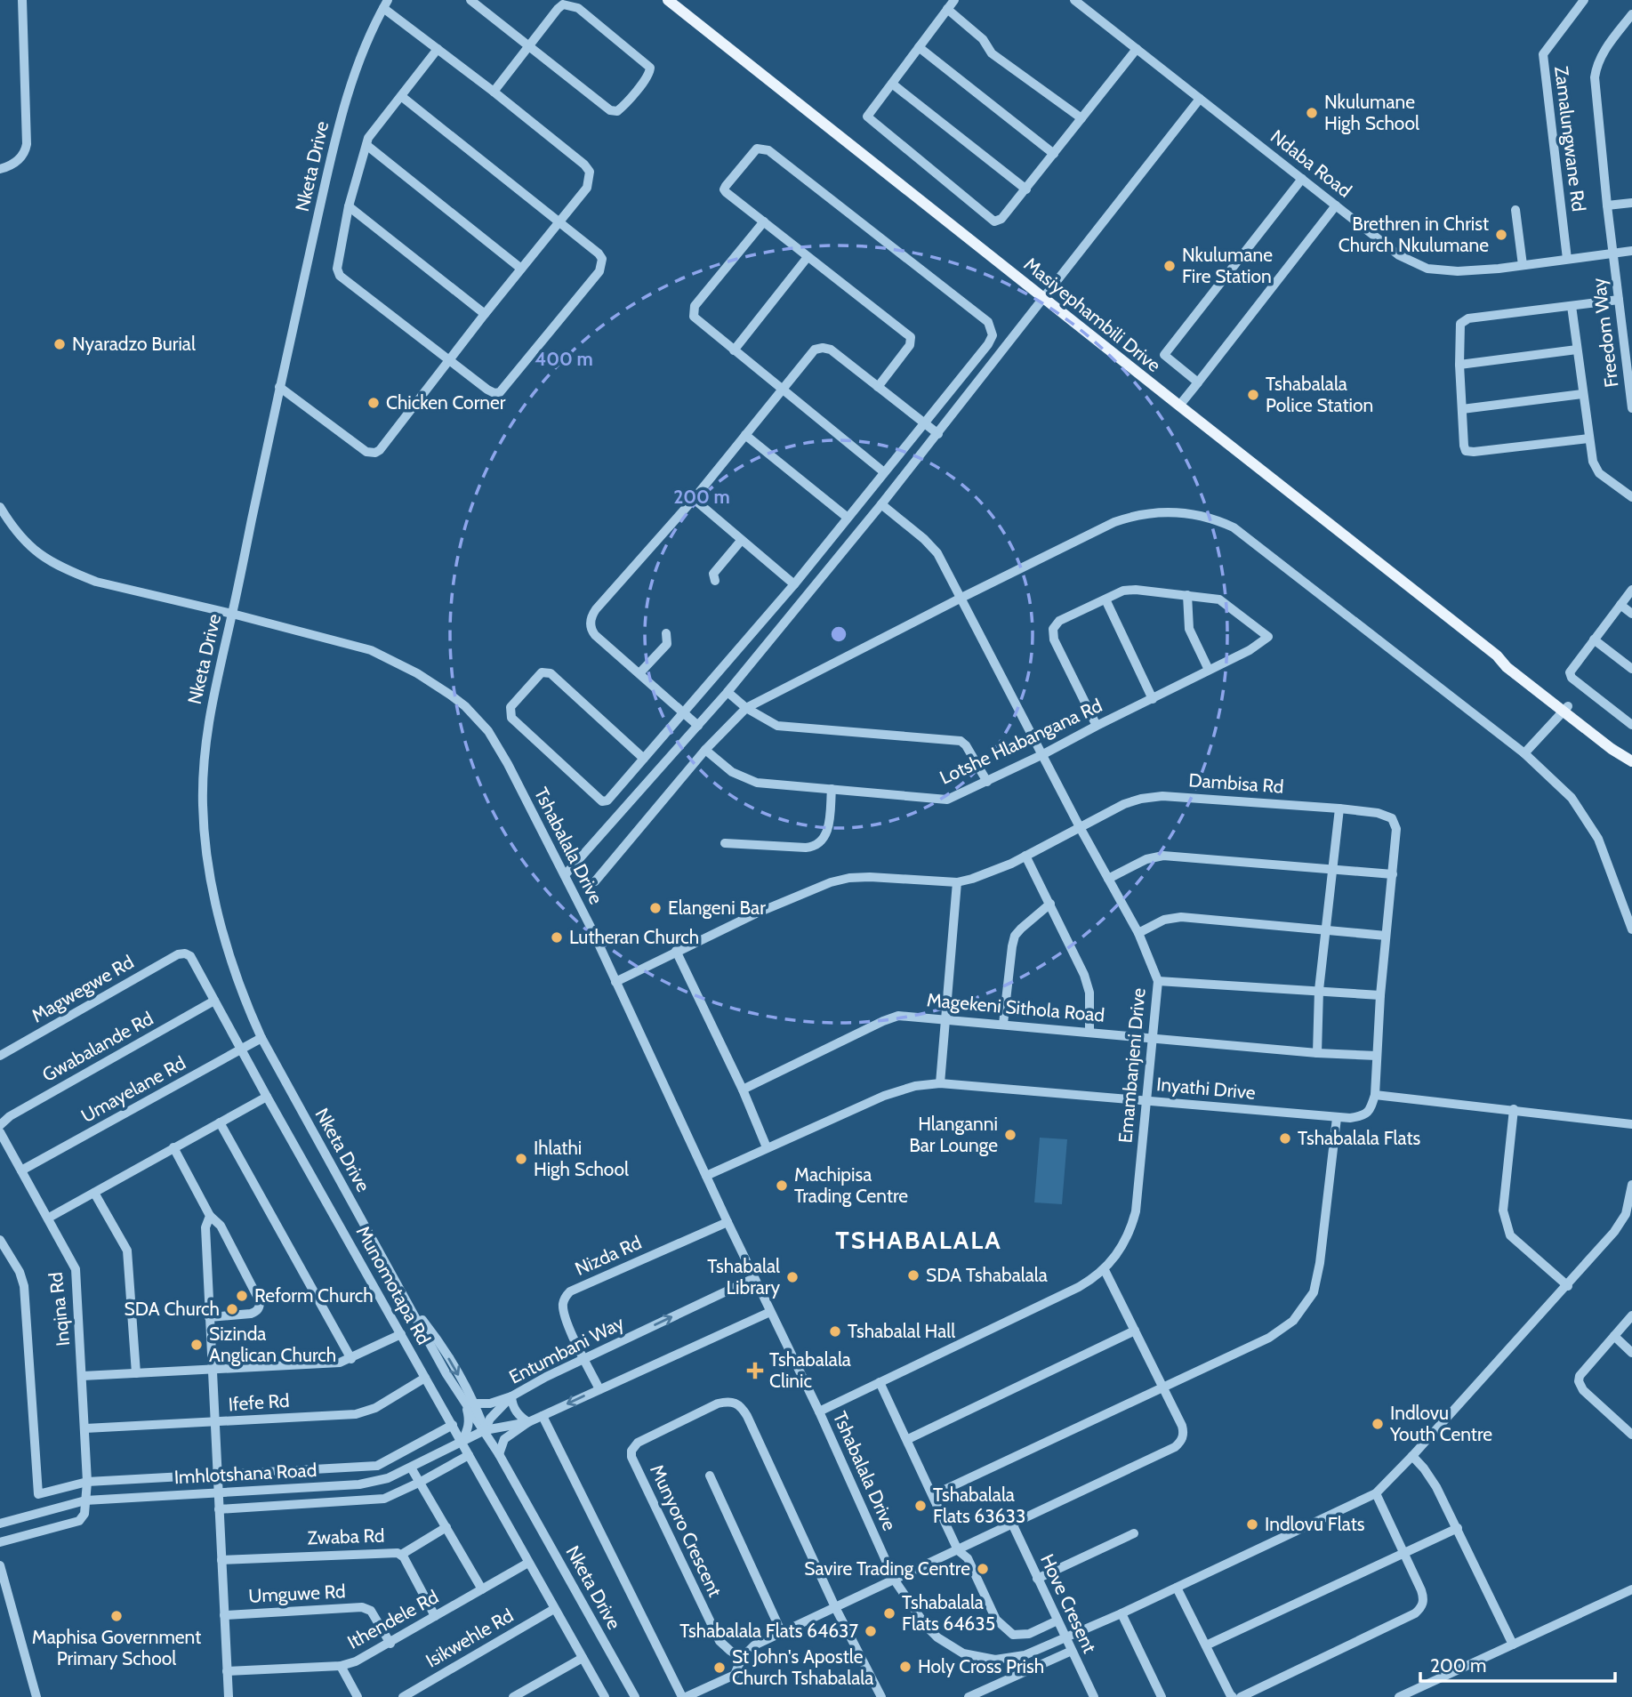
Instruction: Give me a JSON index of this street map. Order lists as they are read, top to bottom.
{
  "streets": {
    "main road": ["Masiyephambili Drive"],
    "street": [
      "Zamalungwane Rd",
      "Ndaba Road",
      "Nketa Drive",
      "Freedom Way",
      "Lotshe Hlabangana Rd",
      "Dambisa Rd",
      "Tshabalala Drive",
      "Magwegwe Rd",
      "Magekeni Sithola Road",
      "Gwabalande Rd",
      "Emambanjeni Drive",
      "Inyathi Drive",
      "Umayelane Rd",
      "Nizda Rd",
      "Munomotapa Rd",
      "Inqina Rd",
      "Entumbani Way",
      "Ifefe Rd",
      "Imhlotshana Road",
      "Munyoro Crescent",
      "Zwaba Rd",
      "Umguwe Rd",
      "Hove Cresent",
      "Ithendele Rd",
      "Isikwehle Rd"
    ]
  },
  "crossings": [
    ["Zamalungwane Rd", "Ndaba Road"],
    ["Ndaba Road", "Freedom Way"],
    ["Nketa Drive", "Tshabalala Drive"],
    ["Nketa Drive", "Umayelane Rd"],
    ["Nketa Drive", "Entumbani Way"],
    ["Nketa Drive", "Imhlotshana Road"],
    ["Lotshe Hlabangana Rd", "Emambanjeni Drive"],
    ["Dambisa Rd", "Emambanjeni Drive"],
    ["Tshabalala Drive", "Emambanjeni Drive"],
    ["Tshabalala Drive", "Inyathi Drive"],
    ["Tshabalala Drive", "Nizda Rd"],
    ["Tshabalala Drive", "Entumbani Way"],
    ["Tshabalala Drive", "Hove Cresent"],
    ["Magwegwe Rd", "Munomotapa Rd"],
    ["Magekeni Sithola Road", "Emambanjeni Drive"],
    ["Gwabalande Rd", "Munomotapa Rd"],
    ["Emambanjeni Drive", "Inyathi Drive"],
    ["Umayelane Rd", "Munomotapa Rd"],
    ["Umayelane Rd", "Inqina Rd"],
    ["Nizda Rd", "Entumbani Way"],
    ["Munomotapa Rd", "Ifefe Rd"],
    ["Munomotapa Rd", "Imhlotshana Road"],
    ["Munomotapa Rd", "Ithendele Rd"],
    ["Munomotapa Rd", "Isikwehle Rd"],
    ["Inqina Rd", "Ifefe Rd"],
    ["Inqina Rd", "Imhlotshana Road"],
    ["Entumbani Way", "Imhlotshana Road"],
    ["Zwaba Rd", "Ithendele Rd"],
    ["Umguwe Rd", "Ithendele Rd"]
  ],
  "districts": ["TSHABALALA"],
  "places": {
    "other": [
      "Nkulumane High School",
      "Brethren in Christ Church Nkulumane",
      "Nkulumane Fire Station",
      "Nyaradzo Burial",
      "Tshabalala Police Station",
      "Chicken Corner",
      "Elangeni Bar",
      "Lutheran Church",
      "Hlanganni Bar Lounge",
      "Tshabalala Flats",
      "Ihlathi High School",
      "Machipisa Trading Centre",
      "SDA Tshabalala",
      "Tshabalal Library",
      "Reform Church",
      "SDA Church",
      "Tshabalal Hall",
      "Sizinda Anglican Church",
      "Indlovu Youth Centre",
      "Tshabalala Flats 63633",
      "Indlovu Flats",
      "Savire Trading Centre",
      "Tshabalala Flats 64635",
      "Maphisa Government Primary School",
      "Tshabalala Flats 64637",
      "Holy Cross Prish",
      "St John's Apostle Church Tshabalala"
    ],
    "health": ["Tshabalala Clinic"]
  },
  "scale_bar": "200 m",
  "rings": ["400 m", "200 m"]
}
